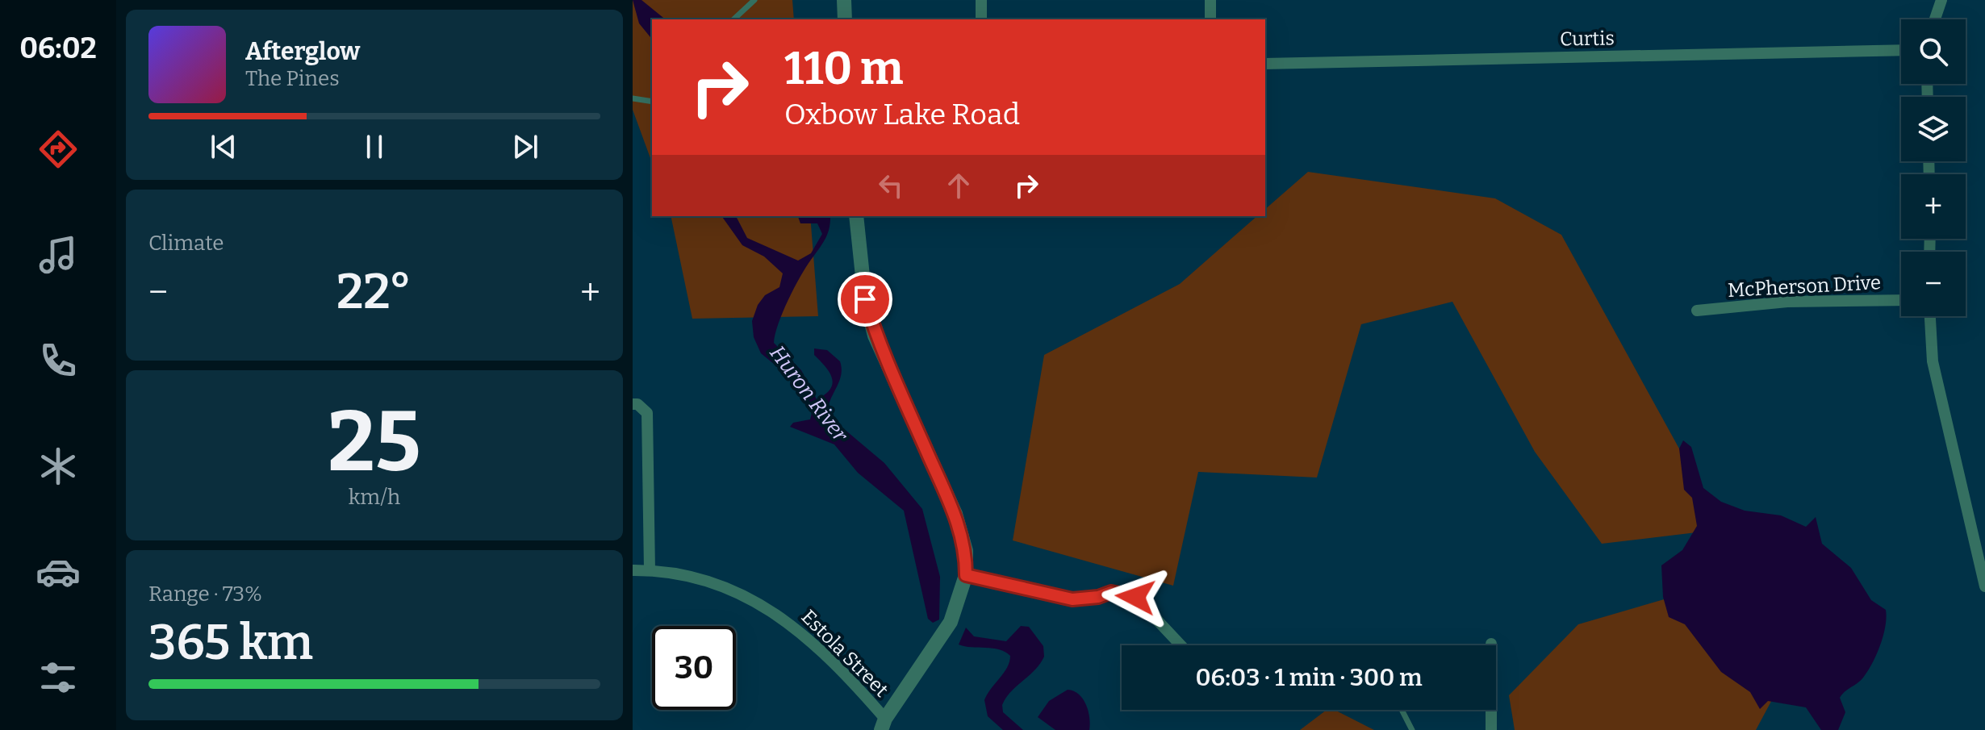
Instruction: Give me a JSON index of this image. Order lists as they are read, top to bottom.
{
  "streets": {
    "street": ["Curtis", "McPherson Drive", "Estola Street"]
  },
  "water": ["Huron River"],
  "page": {
    "tabs": "06:02",
    "map_buttons": ["+", "−"],
    "turn": ["110 m", "Oxbow Lake Road"],
    "song": ["Afterglow", "The Pines"],
    "tile": [
      "Climate",
      ["25", "km/h"],
      ["Range · 73%", "365 km"]
    ],
    "heat": ["−", "22°", "+"],
    "limit": "30",
    "trip": "06:03 · 1 min · 300 m"
  }
}
